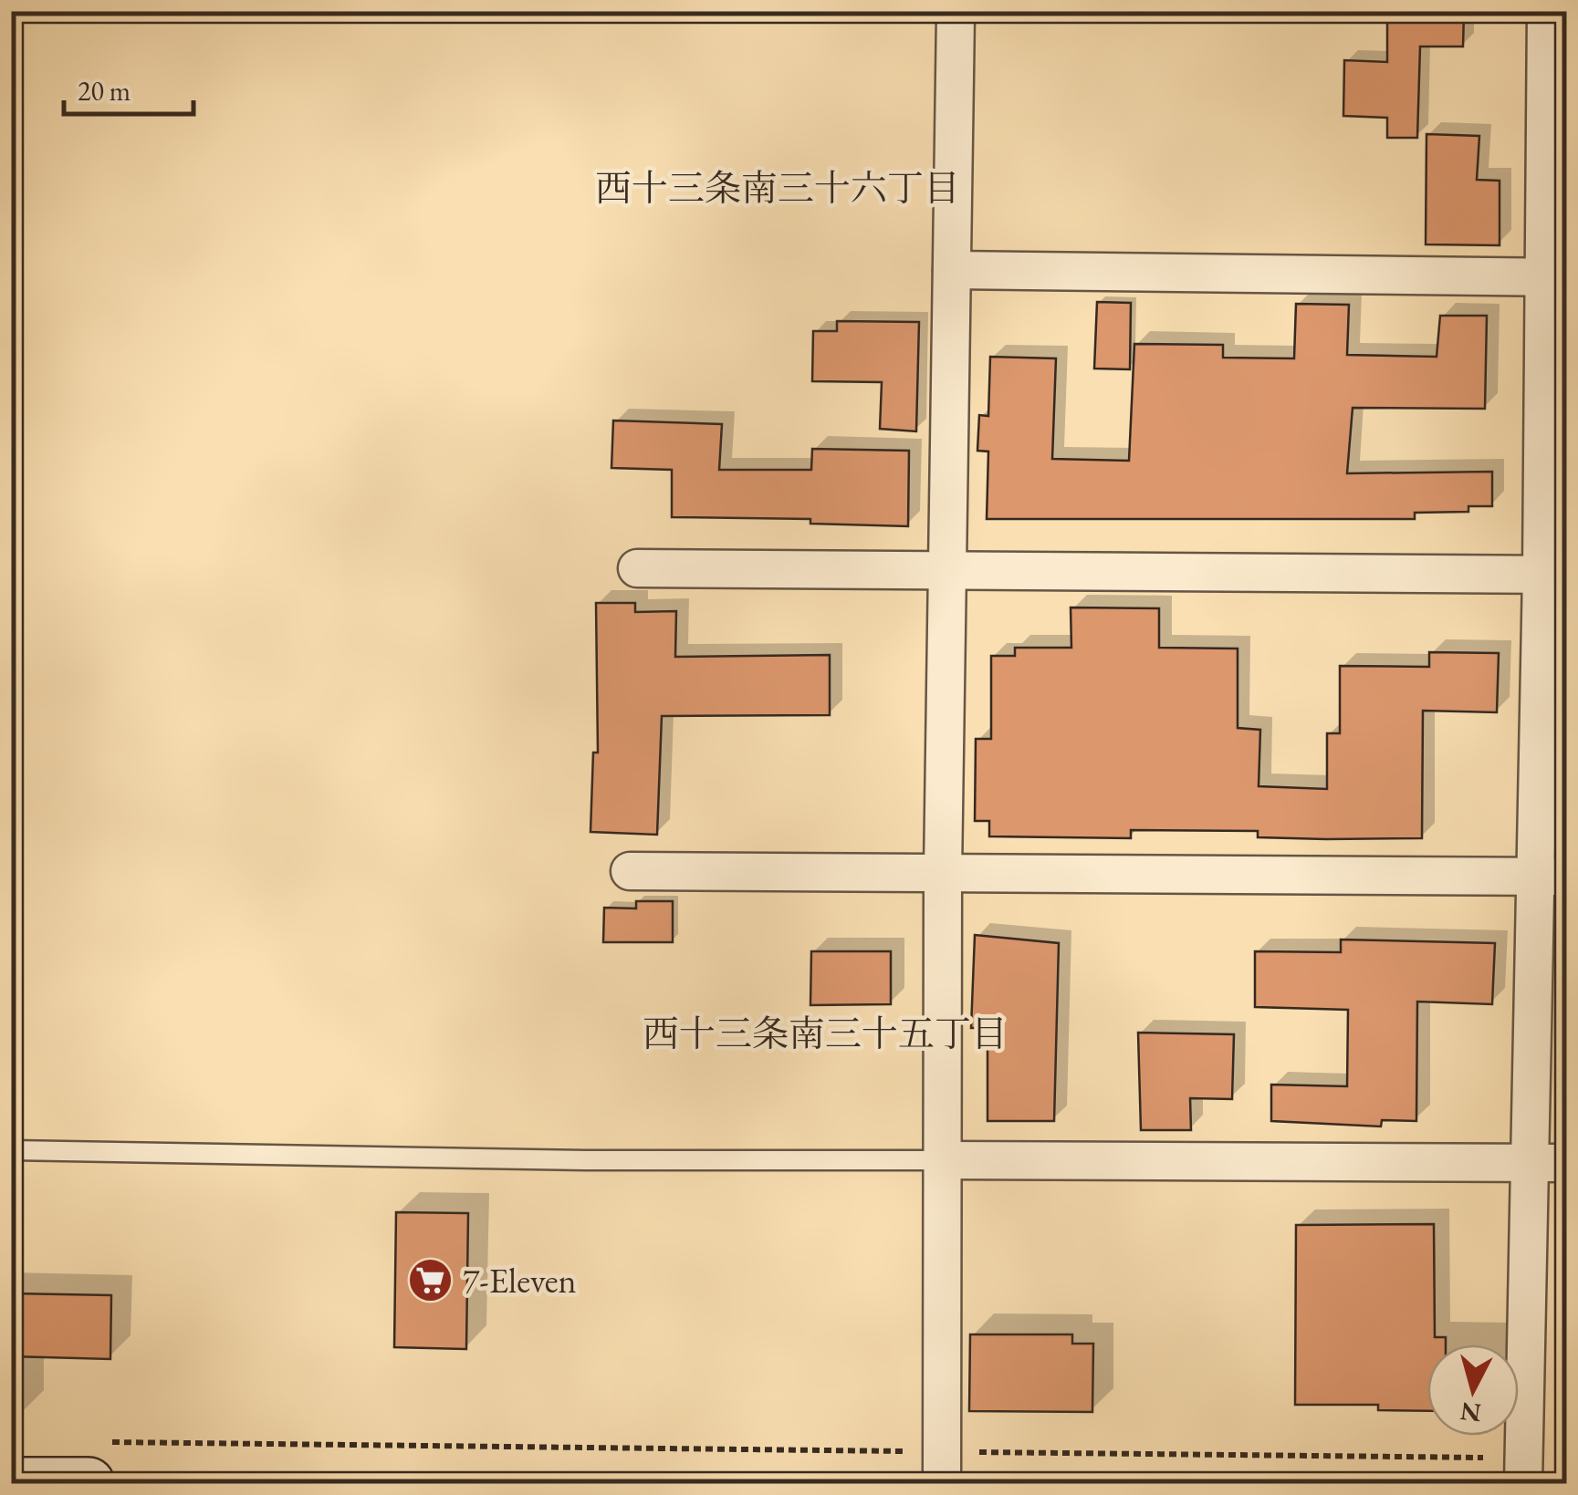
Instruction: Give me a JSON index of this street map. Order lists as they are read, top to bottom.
{
  "districts": ["西十三条南三十六丁目", "西十三条南三十五丁目"],
  "places": {
    "supermarket": ["7-Eleven"]
  },
  "scale_bar": "20 m",
  "north": "bottom"
}
